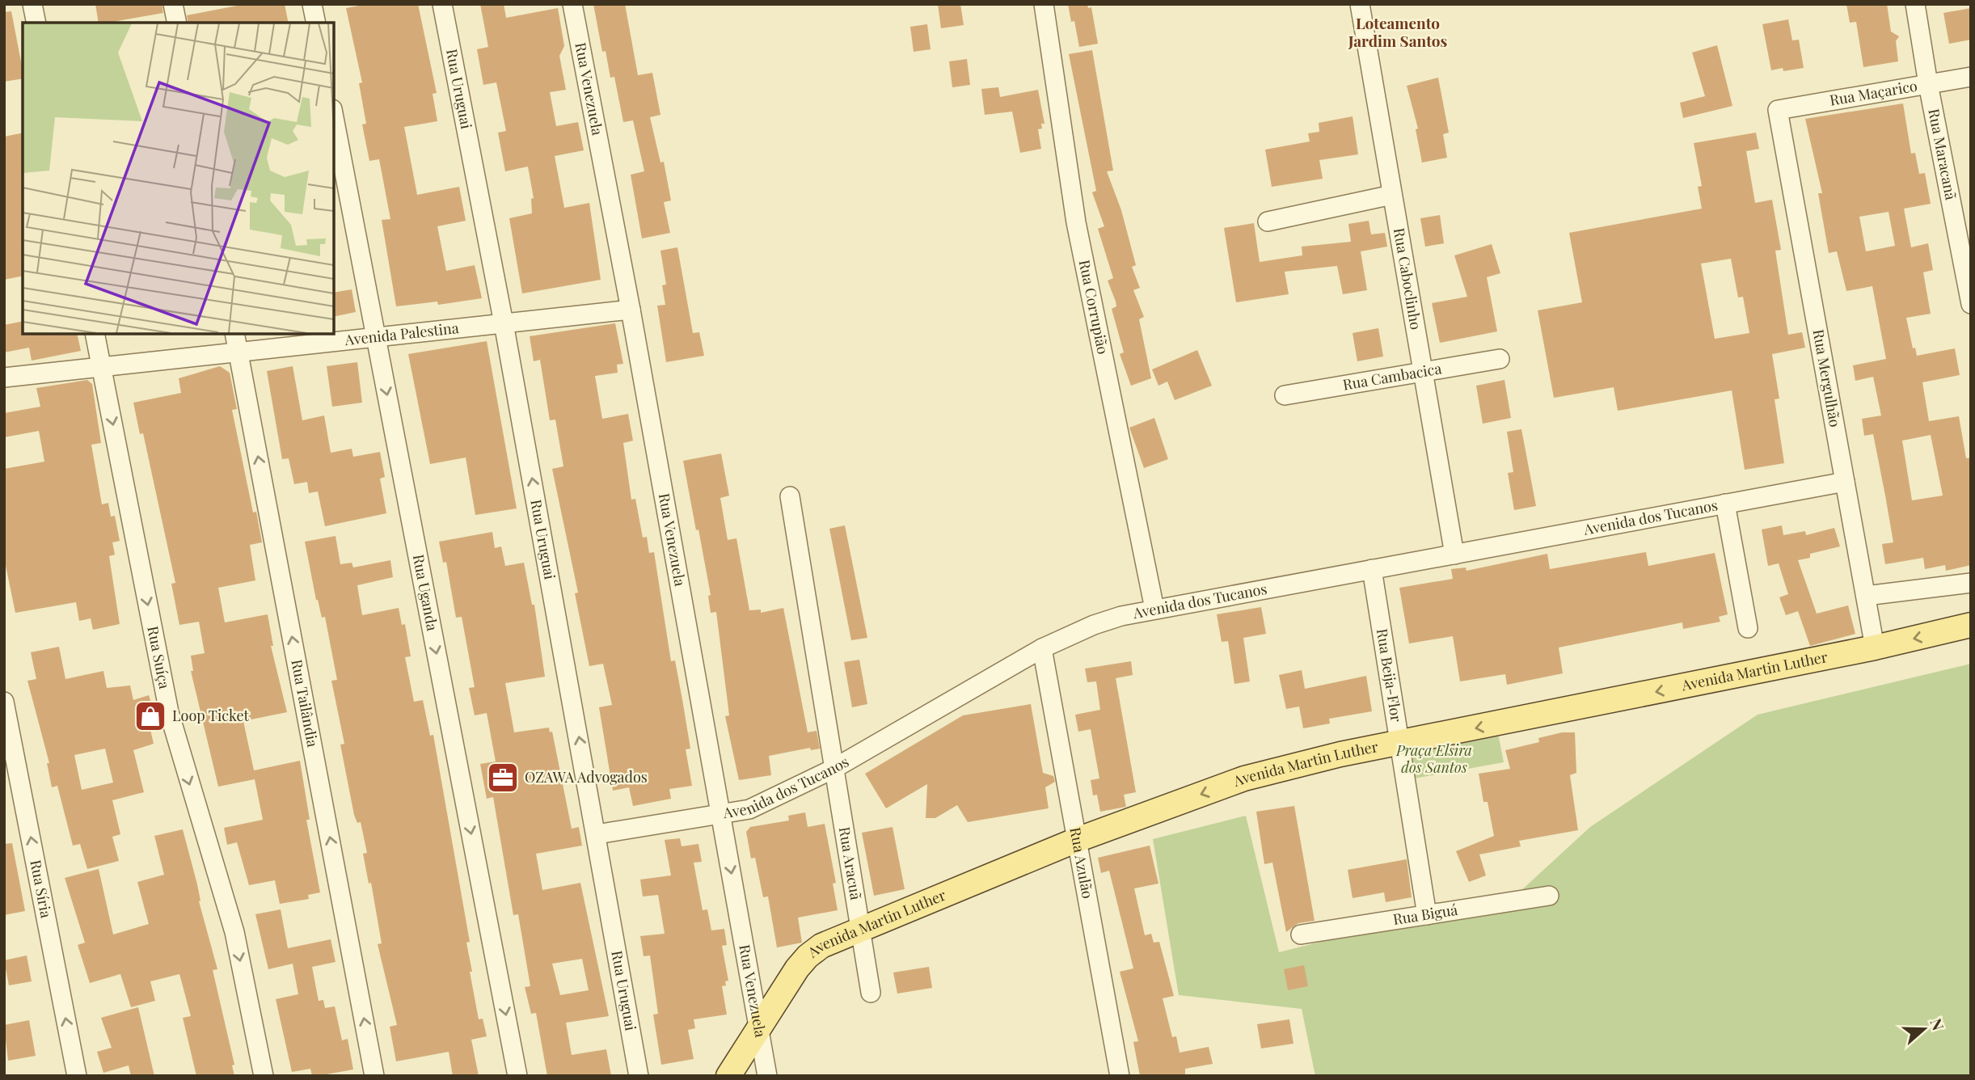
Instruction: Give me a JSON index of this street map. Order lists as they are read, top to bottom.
{
  "streets": {
    "main road": ["Avenida Martin Luther"],
    "street": [
      "Rua Uruguai",
      "Rua Venezuela",
      "Rua Maçarico",
      "Rua Maracanã",
      "Rua Caboclinho",
      "Rua Corrupião",
      "Avenida Palestina",
      "Rua Cambacica",
      "Rua Mergulhão",
      "Avenida dos Tucanos",
      "Rua Uganda",
      "Rua Suíça",
      "Rua Beija-Flor",
      "Rua Tailândia",
      "Rua Azulão",
      "Rua Aracuã",
      "Rua Síria",
      "Rua Biguá"
    ]
  },
  "crossings": [
    ["Rua Uruguai", "Avenida Palestina"],
    ["Rua Uruguai", "Avenida dos Tucanos"],
    ["Rua Venezuela", "Avenida Palestina"],
    ["Rua Venezuela", "Avenida dos Tucanos"],
    ["Rua Venezuela", "Avenida Martin Luther"],
    ["Rua Maçarico", "Rua Maracanã"],
    ["Rua Maçarico", "Rua Mergulhão"],
    ["Rua Caboclinho", "Rua Cambacica"],
    ["Rua Caboclinho", "Avenida dos Tucanos"],
    ["Rua Corrupião", "Avenida dos Tucanos"],
    ["Avenida Palestina", "Rua Uganda"],
    ["Avenida Palestina", "Rua Suíça"],
    ["Avenida Palestina", "Rua Tailândia"],
    ["Rua Mergulhão", "Avenida dos Tucanos"],
    ["Rua Mergulhão", "Avenida Martin Luther"],
    ["Avenida dos Tucanos", "Rua Beija-Flor"],
    ["Avenida dos Tucanos", "Rua Azulão"],
    ["Avenida dos Tucanos", "Rua Aracuã"],
    ["Avenida Martin Luther", "Rua Beija-Flor"],
    ["Avenida Martin Luther", "Rua Azulão"],
    ["Avenida Martin Luther", "Rua Aracuã"],
    ["Rua Beija-Flor", "Rua Biguá"]
  ],
  "one_way": [
    "Rua Uruguai",
    "Rua Uganda",
    "Rua Suíça",
    "Avenida Martin Luther",
    "Rua Tailândia",
    "Rua Síria"
  ],
  "districts": ["Loteamento Jardim Santos"],
  "parks": ["Praça Elsira dos Santos"],
  "places": {
    "shop": ["Loop Ticket"],
    "office": ["OZAWA Advogados"]
  },
  "north": "right"
}
